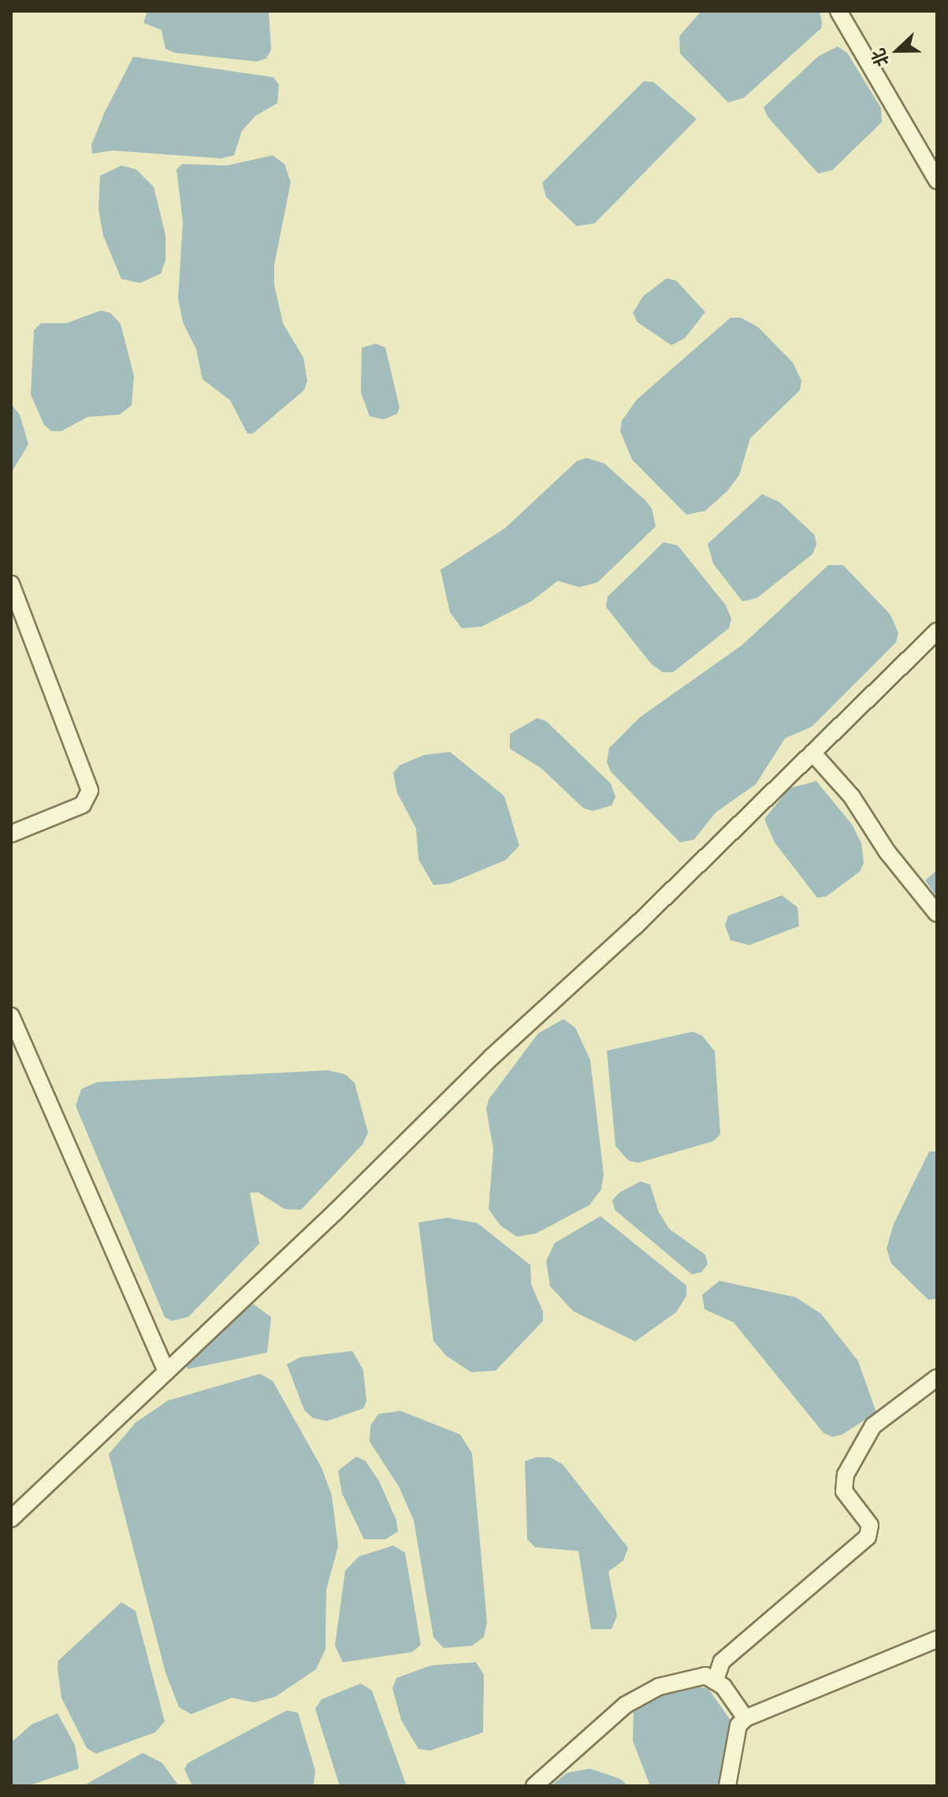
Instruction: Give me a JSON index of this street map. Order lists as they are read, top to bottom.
{
  "north": "left"
}
